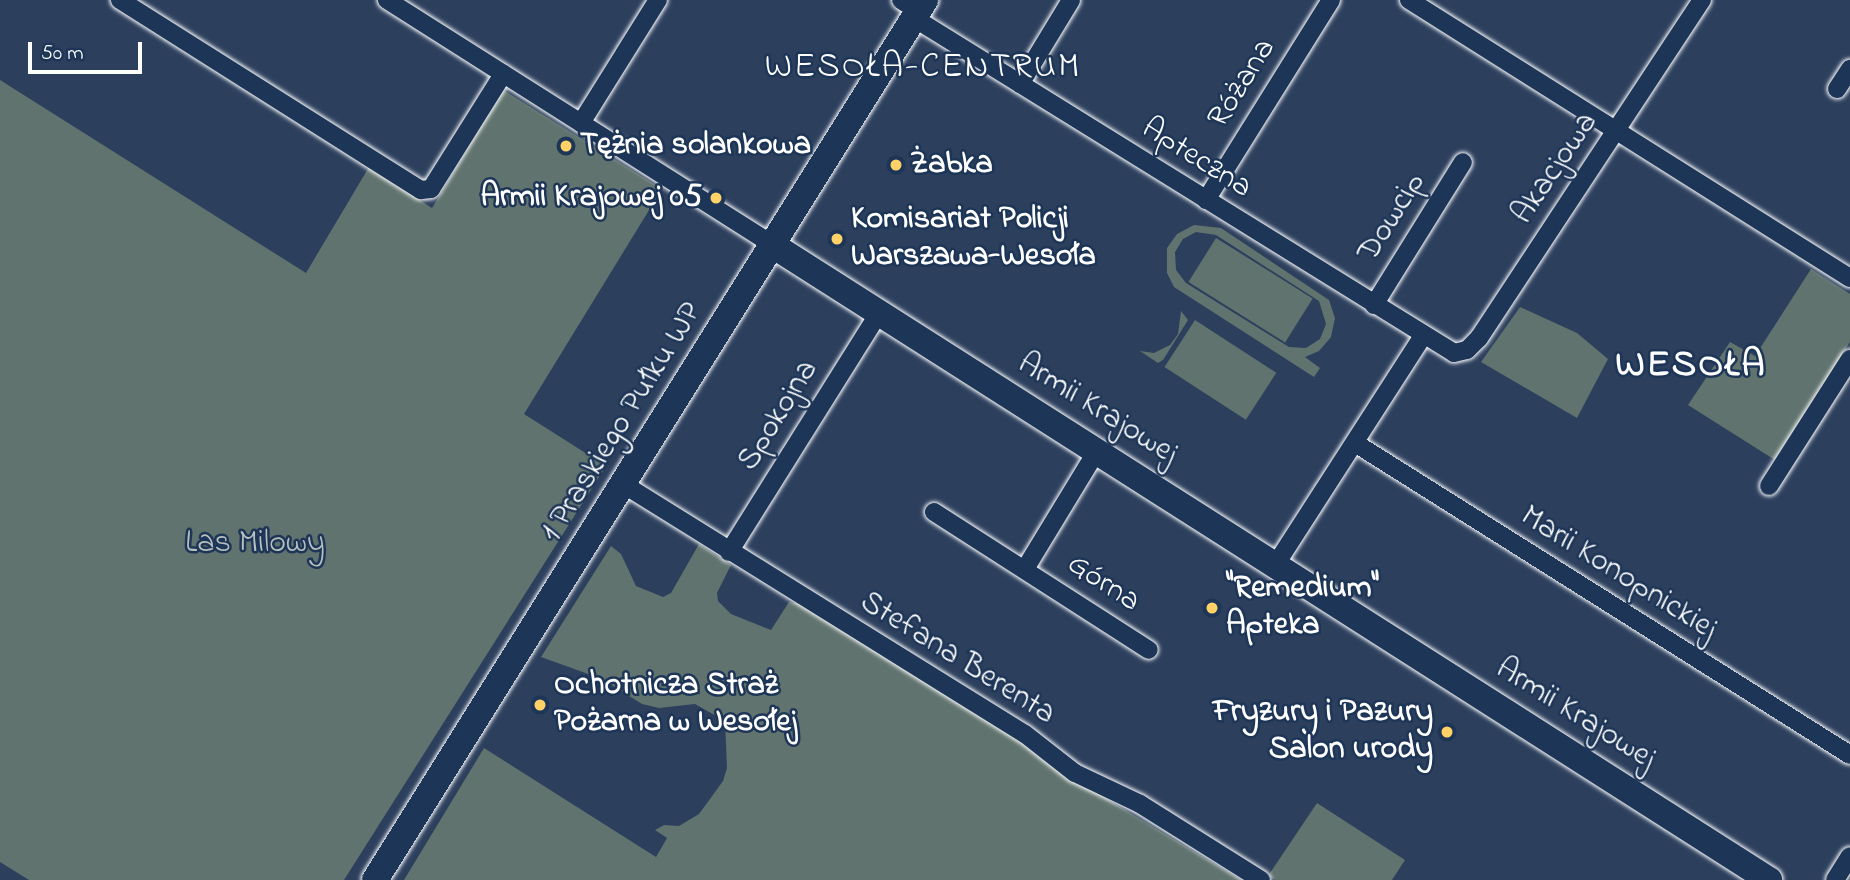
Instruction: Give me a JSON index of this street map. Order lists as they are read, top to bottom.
{
  "streets": {
    "street": [
      "Różana",
      "Apteczna",
      "Akacjowa",
      "Dowcip",
      "Armii Krajowej",
      "Spokojna",
      "1 Praskiego Pułku WP",
      "Marii Konopnickiej",
      "Górna",
      "Stefana Berenta"
    ]
  },
  "crossings": [
    ["Różana", "Apteczna"],
    ["Apteczna", "Akacjowa"],
    ["Apteczna", "Dowcip"],
    ["Apteczna", "1 Praskiego Pułku WP"],
    ["Armii Krajowej", "Spokojna"],
    ["Armii Krajowej", "1 Praskiego Pułku WP"],
    ["Armii Krajowej", "Górna"],
    ["Spokojna", "Stefana Berenta"],
    ["1 Praskiego Pułku WP", "Stefana Berenta"]
  ],
  "districts": ["WESOŁA-CENTRUM", "WESOŁA"],
  "parks": ["Las Milowy"],
  "places": [
    "Tężnia solankowa",
    "Żabka",
    "Armii Krajowej 05",
    "Komisariat Policji Warszawa-Wesoła",
    "\"Remedium\" Apteka",
    "Ochotnicza Straż Pożarna w Wesołej",
    "Fryzury i Pazury Salon urody"
  ],
  "scale_bar": "50 m"
}
